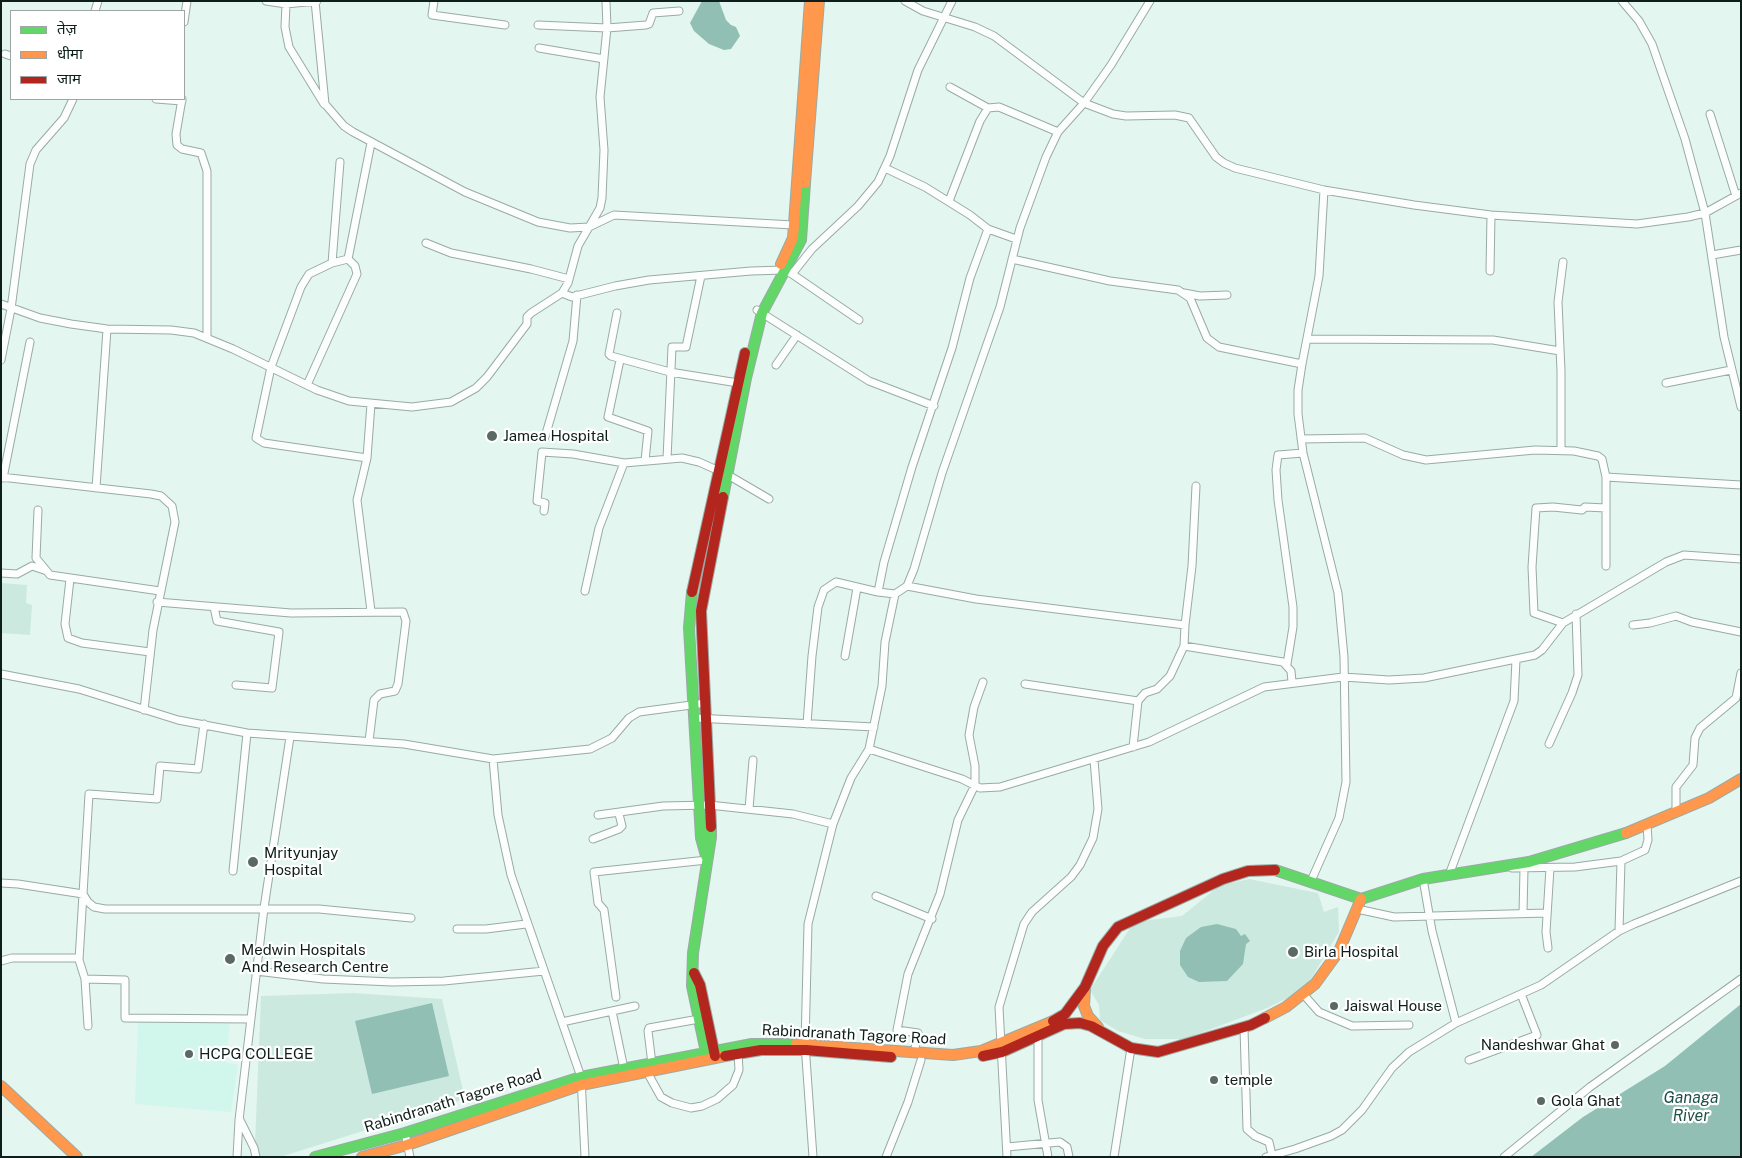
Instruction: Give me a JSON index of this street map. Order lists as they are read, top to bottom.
{
  "streets": {
    "main road": ["Rabindranath Tagore Road"]
  },
  "water": ["Ganaga River"],
  "places": [
    "Jamea Hospital",
    "Mrityunjay Hospital",
    "Birla Hospital",
    "Medwin Hospitals And Research Centre",
    "Jaiswal House",
    "Nandeshwar Ghat",
    "HCPG COLLEGE",
    "temple",
    "Gola Ghat"
  ],
  "legend": ["तेज़", "धीमा", "जाम"]
}
